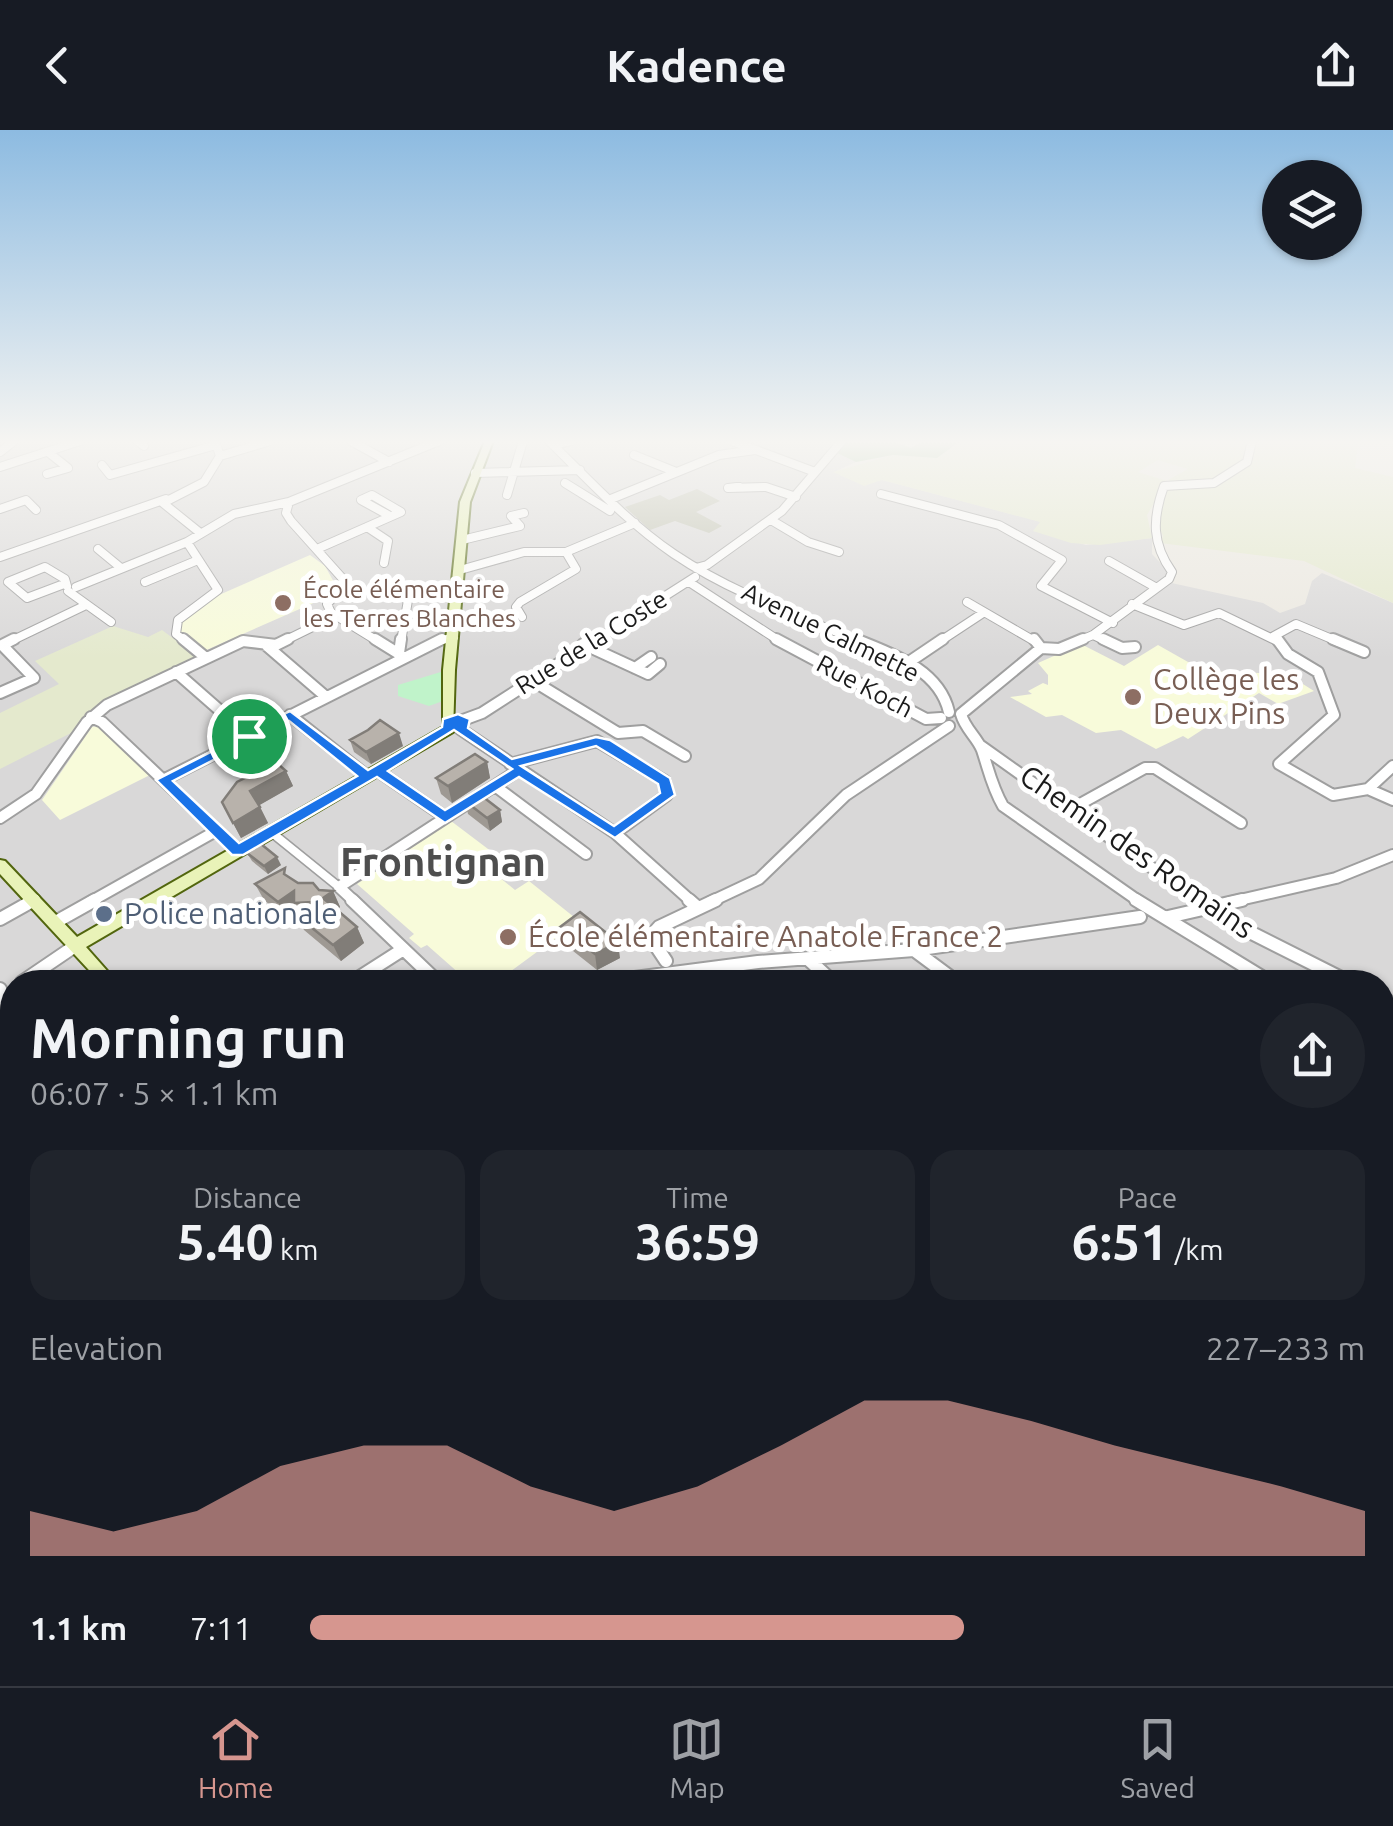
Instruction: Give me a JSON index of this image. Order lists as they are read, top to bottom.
{
  "streets": {
    "street": [
      "Avenue Calmette",
      "Rue de la Coste",
      "Rue Koch",
      "Chemin des Romains"
    ]
  },
  "crossings": [
    ["Avenue Calmette", "Rue de la Coste"],
    ["Avenue Calmette", "Rue Koch"],
    ["Rue de la Coste", "Rue Koch"],
    ["Rue Koch", "Chemin des Romains"]
  ],
  "districts": ["Frontignan"],
  "places": [
    "École élémentaire les Terres Blanches",
    "Collège les Deux Pins",
    "Police nationale",
    "École élémentaire Anatole France 2"
  ],
  "page": {
    "header": "Kadence",
    "heading": ["Morning run", "06:07 · 5 × 1.1 km"],
    "stats": [
      ["Distance", "5.40 km"],
      ["Time", "36:59"],
      ["Pace", "6:51 /km"]
    ],
    "chart": ["Elevation", "227–233 m"],
    "list": [
      {
        "name": "1.1 km",
        "note": "7:11"
      }
    ],
    "tabs": ["Home", "Map", "Saved"]
  }
}
